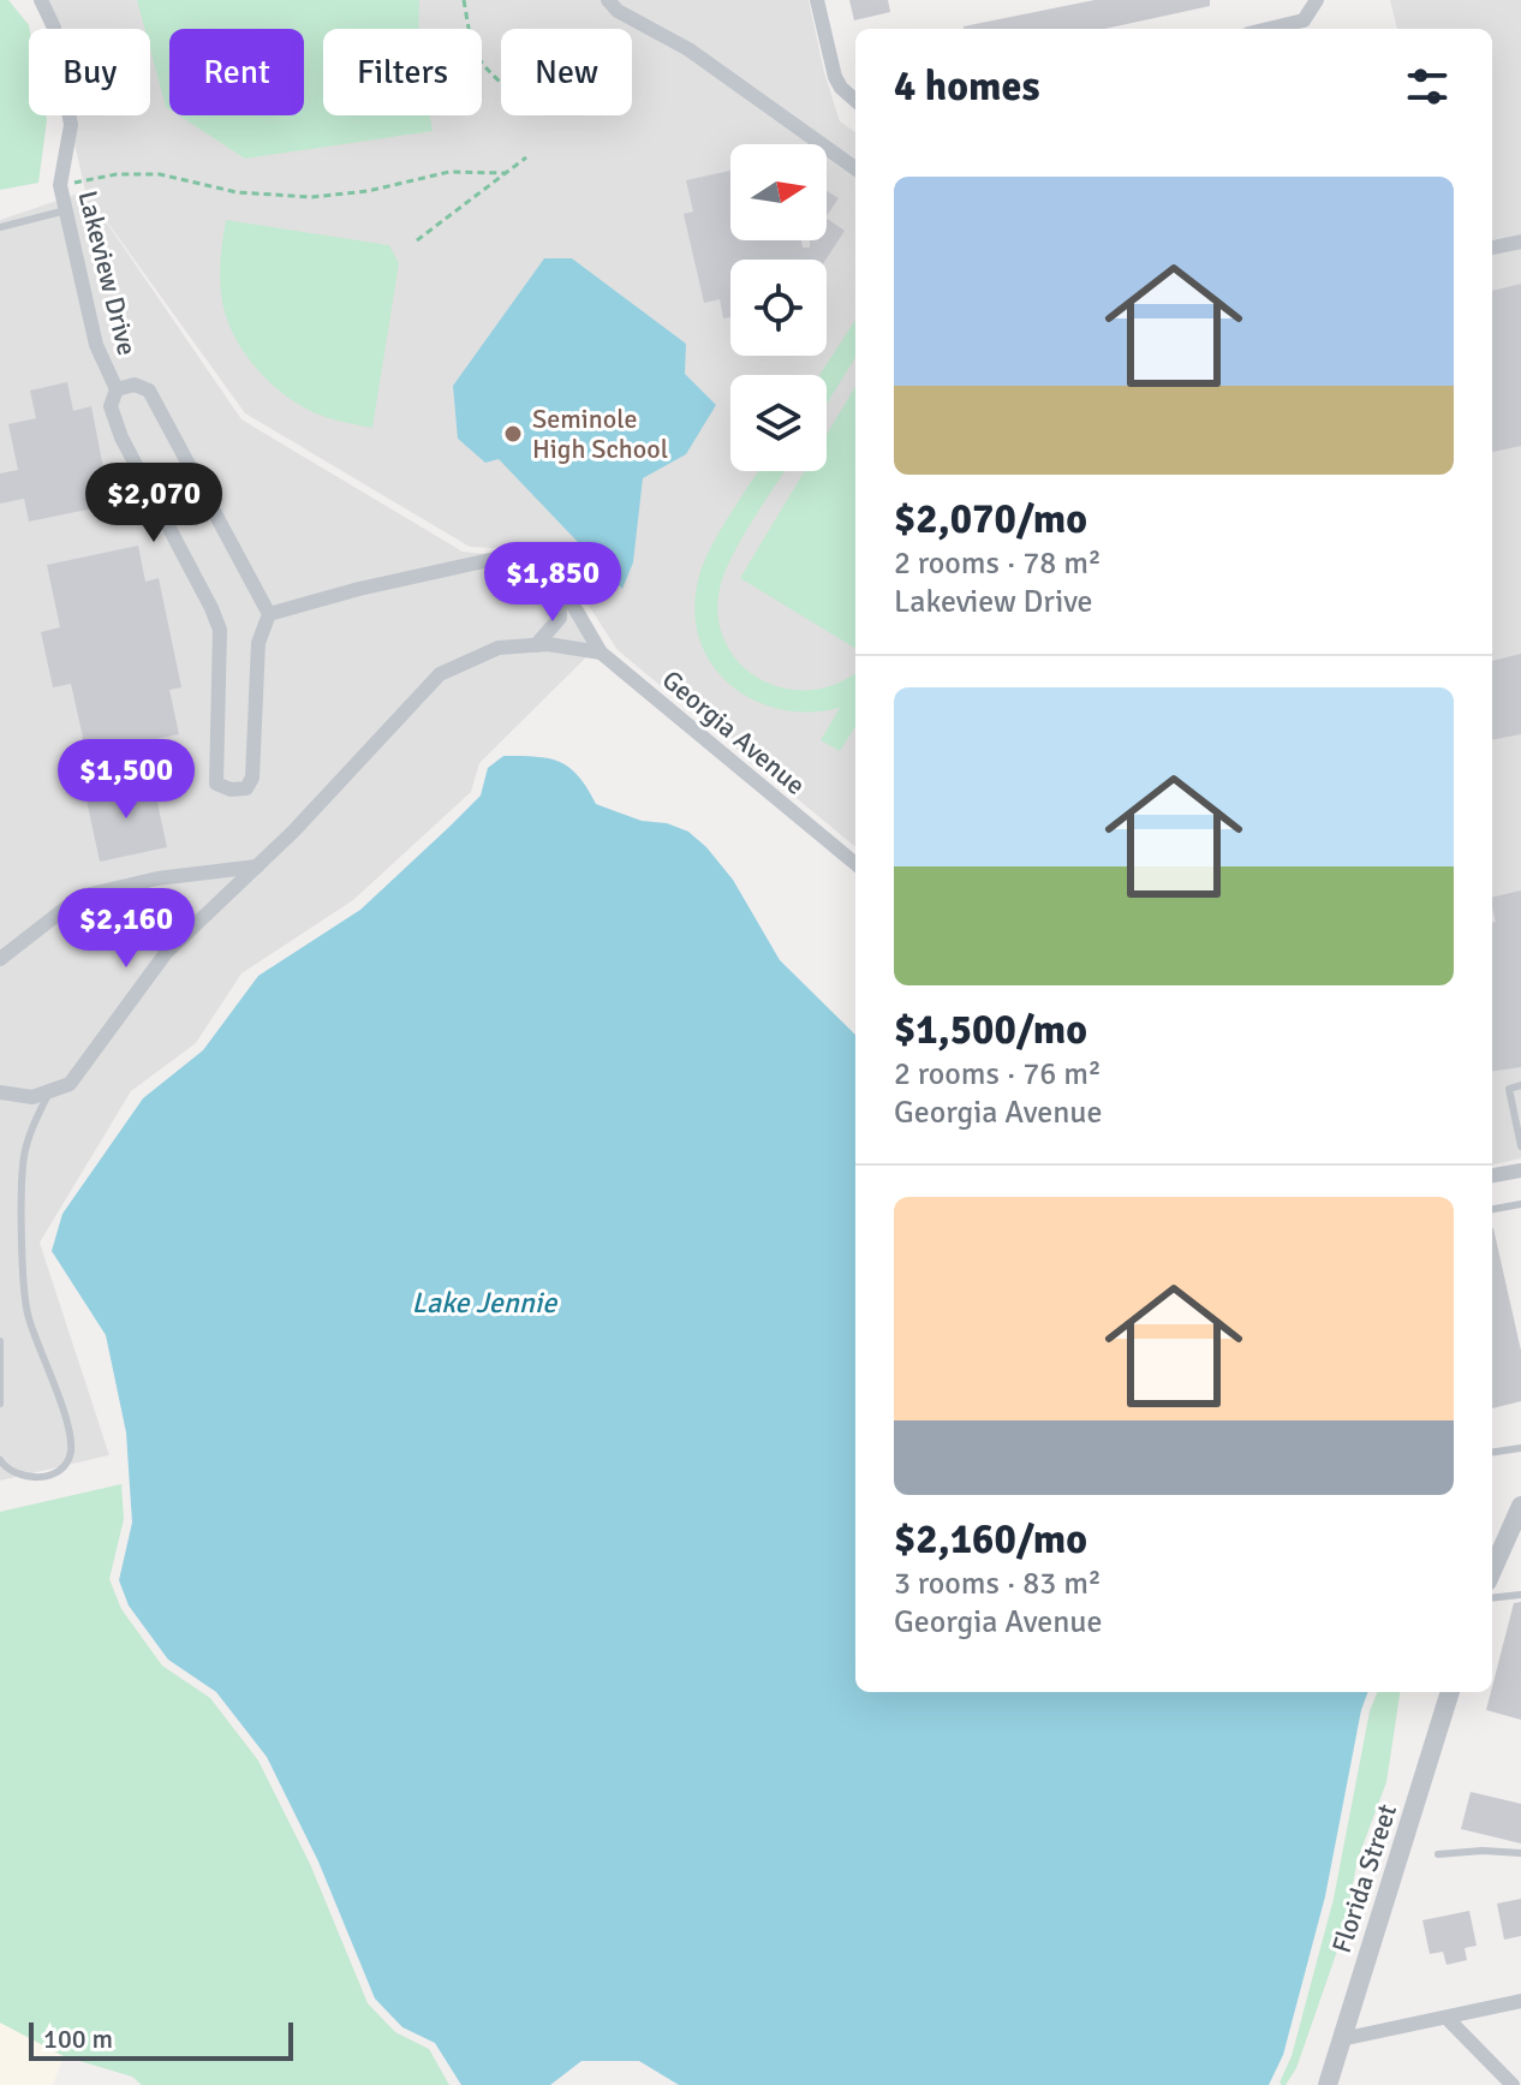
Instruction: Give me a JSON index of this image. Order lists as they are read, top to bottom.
{
  "streets": {
    "street": ["Lakeview Drive", "Georgia Avenue", "Florida Street"]
  },
  "water": ["Lake Jennie"],
  "places": ["Seminole High School"],
  "scale_bar": "100 m",
  "north": "right",
  "page": {
    "chip": [
      "Buy",
      "Rent",
      "Filters",
      "New"
    ],
    "heading": "4 homes",
    "list": [
      {
        "name": "$2,070/mo",
        "note": "2 rooms · 78 m² · Lakeview Drive"
      },
      {
        "name": "$1,500/mo",
        "note": "2 rooms · 76 m² · Georgia Avenue"
      },
      {
        "name": "$2,160/mo",
        "note": "3 rooms · 83 m² · Georgia Avenue"
      }
    ],
    "price": [
      "$2,070",
      "$1,850",
      "$1,500",
      "$2,160"
    ],
    "scale": "100 m"
  }
}
